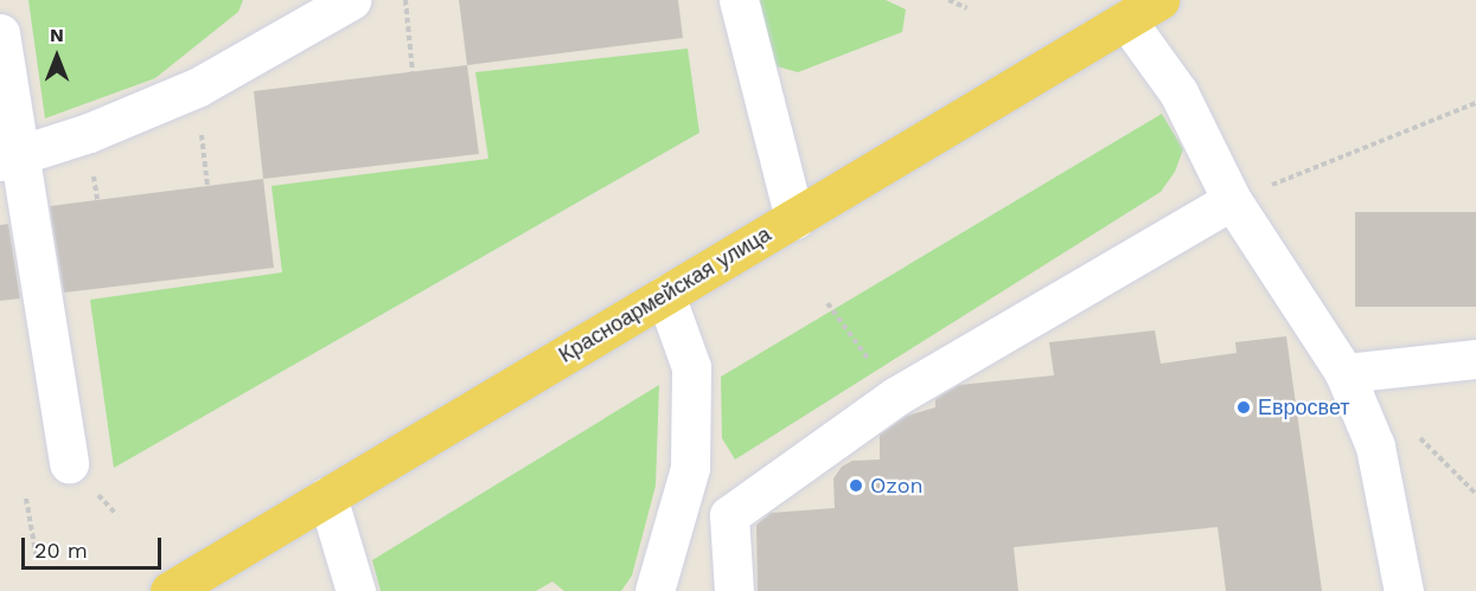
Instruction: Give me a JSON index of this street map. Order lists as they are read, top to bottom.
{
  "streets": {
    "main road": ["Красноармейская улица"]
  },
  "places": ["Евросвет", "Ozon"],
  "scale_bar": "20 m",
  "north": "top"
}
